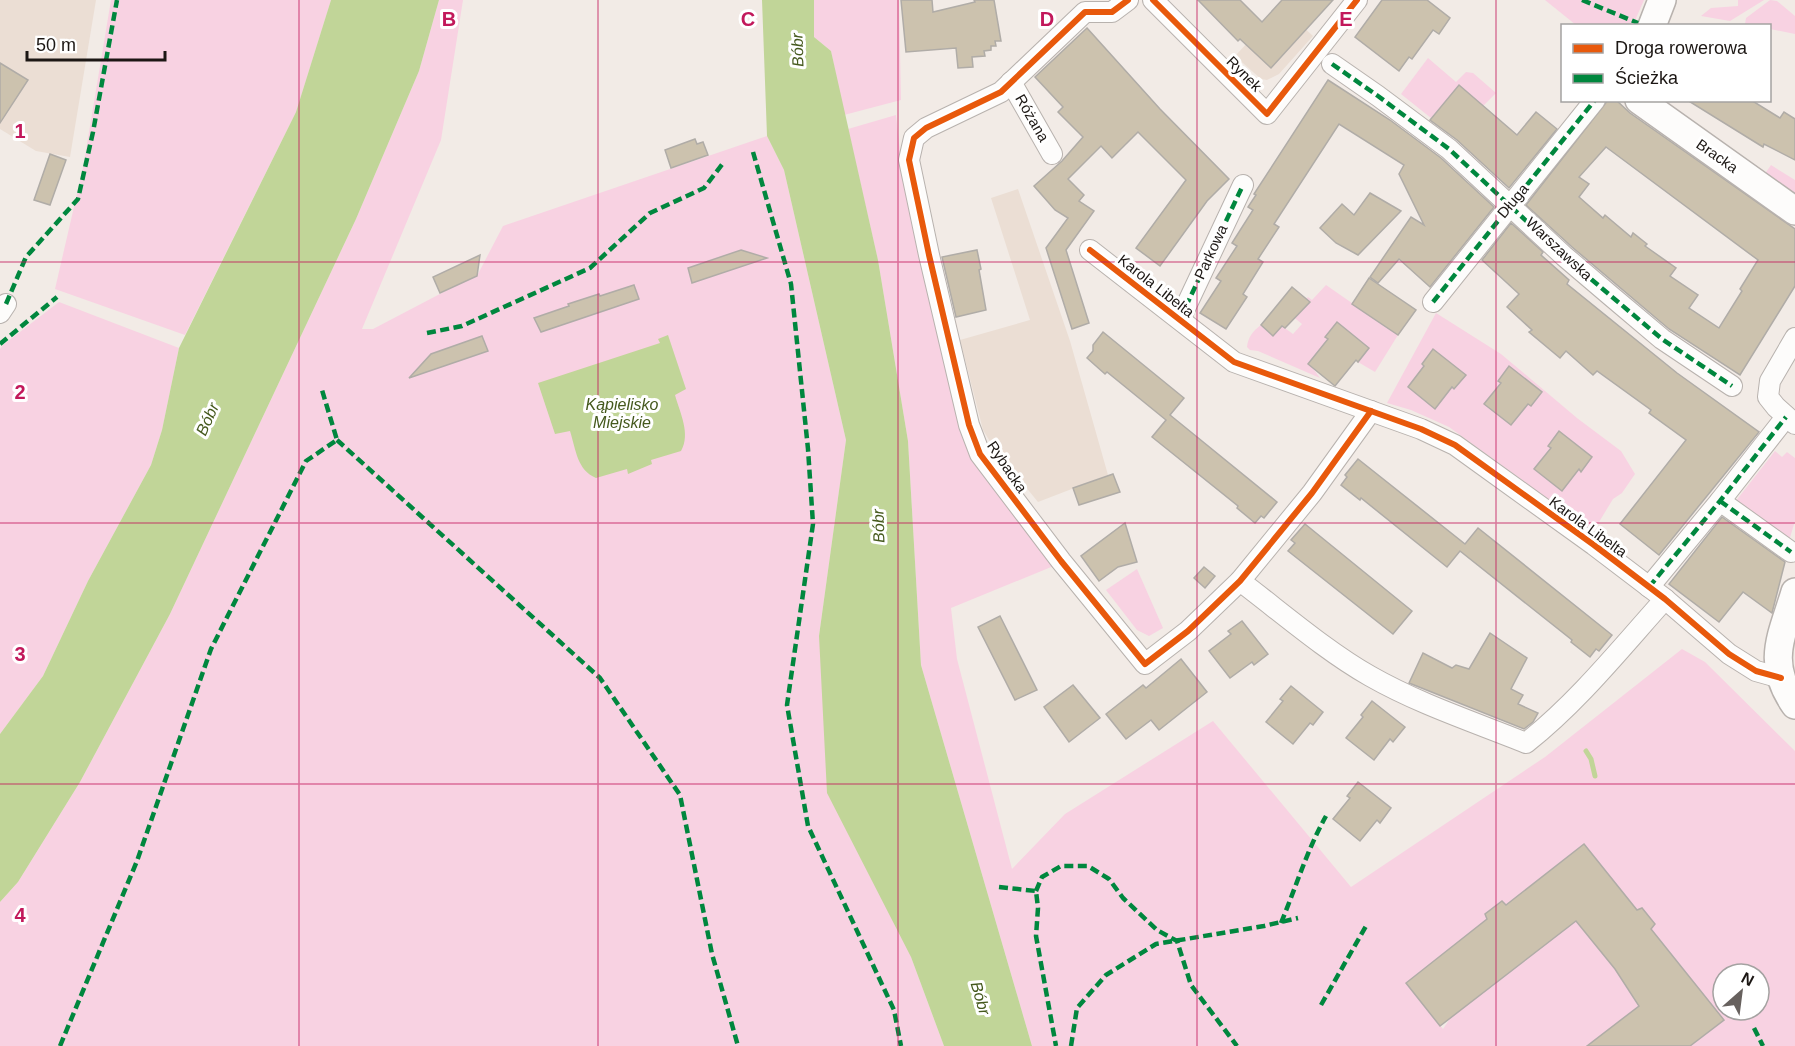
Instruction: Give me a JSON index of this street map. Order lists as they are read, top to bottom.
{
  "streets": {
    "street": [
      "Rynek",
      "Różana",
      "Bracka",
      "Długa",
      "Warszawska",
      "Parkowa",
      "Karola Libelta",
      "Rybacka"
    ]
  },
  "crossings": [
    ["Różana", "Rybacka"],
    ["Długa", "Warszawska"],
    ["Parkowa", "Karola Libelta"]
  ],
  "water": ["Bóbr", "Kąpielisko Miejskie"],
  "legend": ["Droga rowerowa", "Ścieżka"],
  "scale_bar": "50 m",
  "north": "top right",
  "grid": {
    "columns": [
      "B",
      "C",
      "D",
      "E"
    ],
    "rows": [
      "1",
      "2",
      "3",
      "4"
    ]
  }
}
